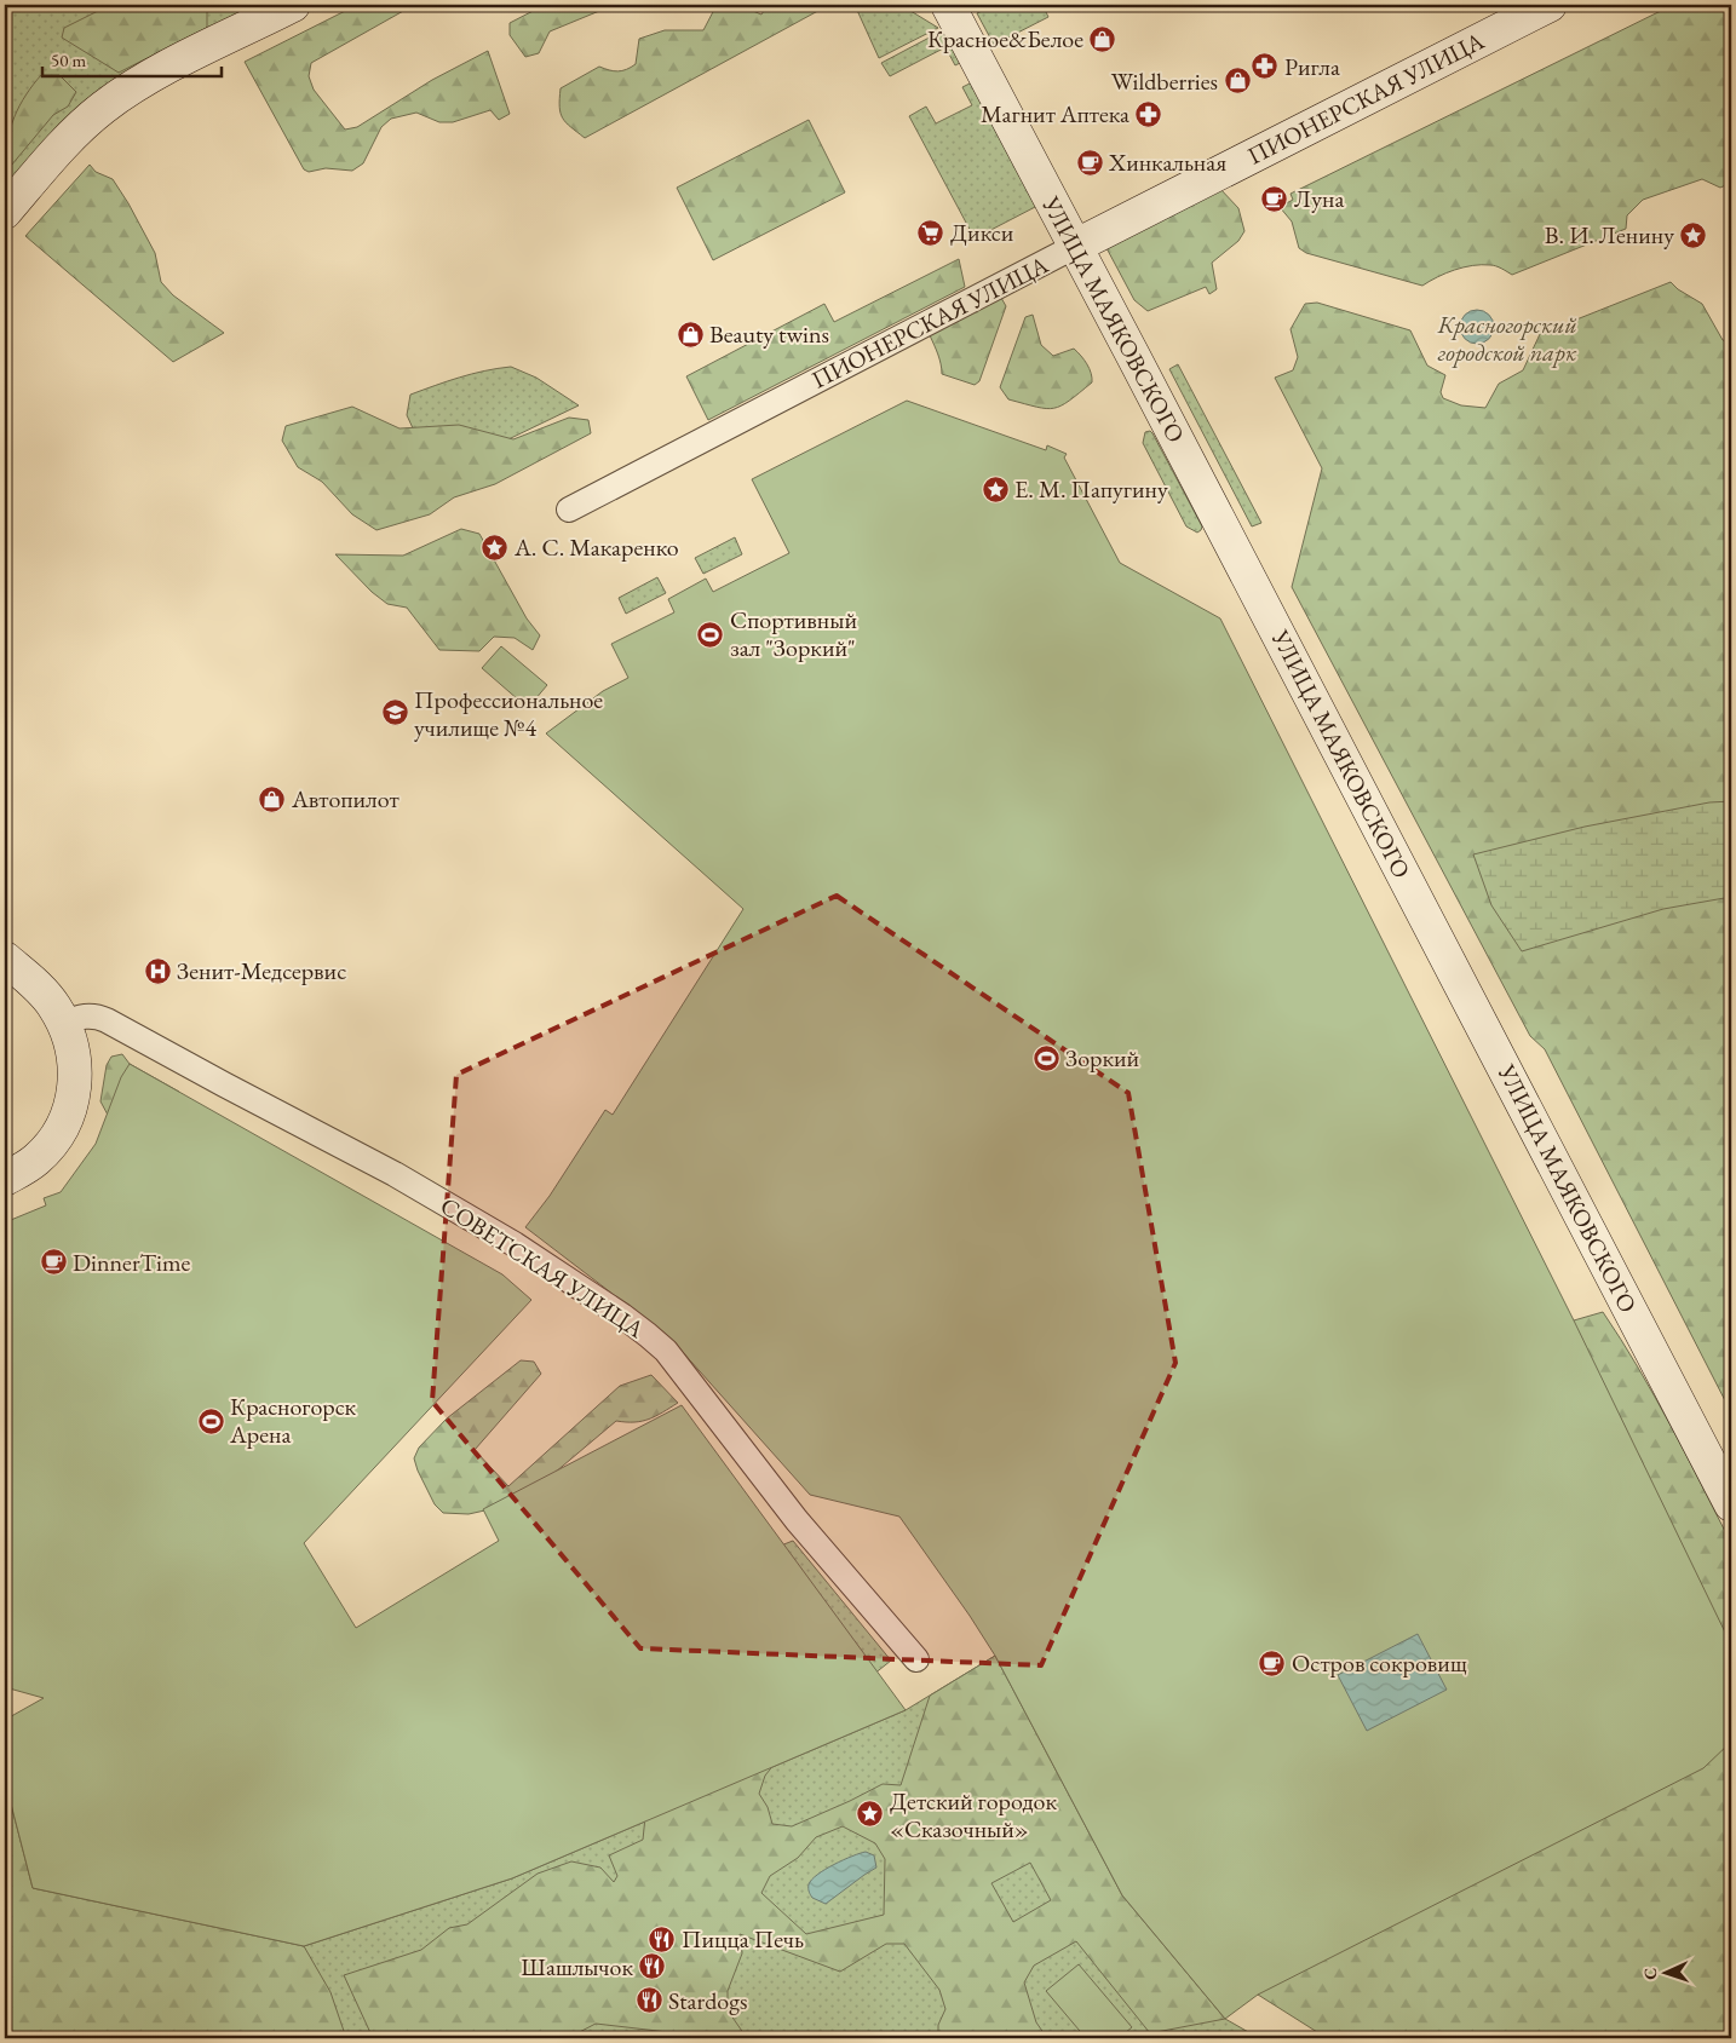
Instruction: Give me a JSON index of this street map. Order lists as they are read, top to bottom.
{
  "streets": {
    "street": ["ПИОНЕРСКАЯ УЛИЦА", "УЛИЦА МАЯКОВСКОГО", "СОВЕТСКАЯ УЛИЦА"]
  },
  "crossings": [
    ["ПИОНЕРСКАЯ УЛИЦА", "УЛИЦА МАЯКОВСКОГО"]
  ],
  "parks": ["Красногорский городской парк"],
  "places": {
    "shop": [
      "Красное&Белое",
      "Wildberries",
      "Beauty twins",
      "Автопилот"
    ],
    "pharmacy": ["Ригла", "Магнит Аптека"],
    "cafe": [
      "Хинкальная",
      "Луна",
      "DinnerTime",
      "Остров сокровищ"
    ],
    "supermarket": ["Дикси"],
    "place": [
      "В. И. Ленину",
      "Е. М. Папугину",
      "А. С. Макаренко",
      "Детский городок «Сказочный»"
    ],
    "sports": ["Спортивный зал \"Зоркий\"", "Зоркий", "Красногорск Арена"],
    "school or university": ["Профессиональное училище №4"],
    "hospital": ["Зенит-Медсервис"],
    "restaurant": ["Пицца Печь", "Шашлычок", "Stardogs"]
  },
  "scale_bar": "50 m",
  "north": "left"
}
